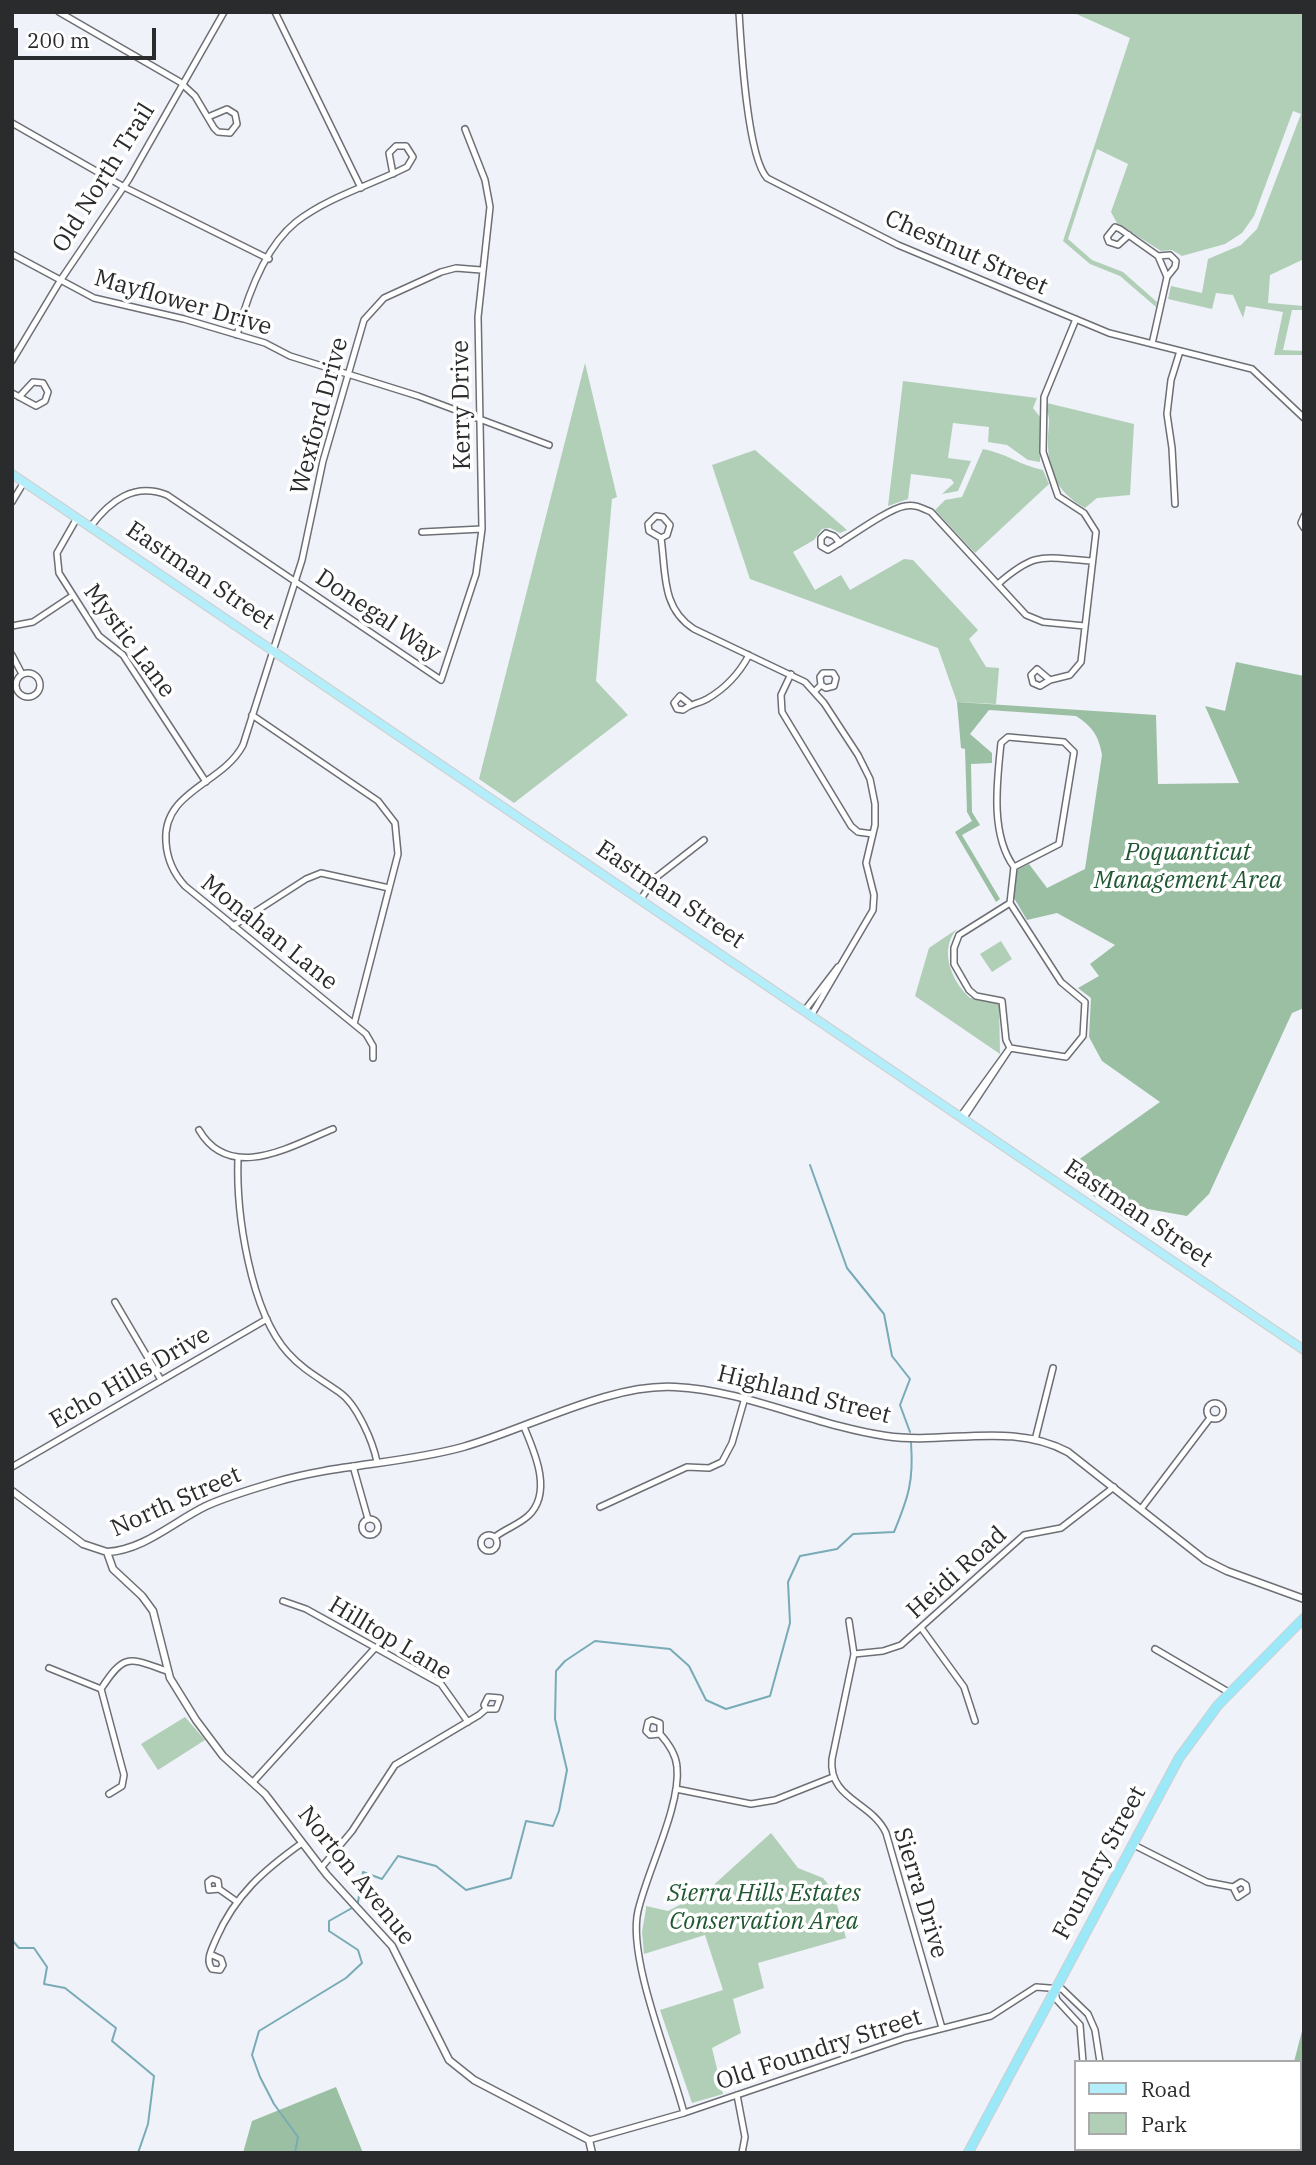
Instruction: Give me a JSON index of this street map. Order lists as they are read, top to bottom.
{
  "streets": {
    "highway": ["Foundry Street"],
    "main road": ["Eastman Street"],
    "street": [
      "Old North Trail",
      "Chestnut Street",
      "Mayflower Drive",
      "Kerry Drive",
      "Wexford Drive",
      "Donegal Way",
      "Mystic Lane",
      "Monahan Lane",
      "Echo Hills Drive",
      "Highland Street",
      "North Street",
      "Heidi Road",
      "Hilltop Lane",
      "Norton Avenue",
      "Sierra Drive",
      "Old Foundry Street"
    ]
  },
  "crossings": [
    ["Old North Trail", "Mayflower Drive"],
    ["Mayflower Drive", "Kerry Drive"],
    ["Mayflower Drive", "Wexford Drive"],
    ["Kerry Drive", "Wexford Drive"],
    ["Kerry Drive", "Donegal Way"],
    ["Wexford Drive", "Eastman Street"],
    ["Wexford Drive", "Donegal Way"],
    ["Wexford Drive", "Monahan Lane"],
    ["Eastman Street", "Donegal Way"],
    ["Eastman Street", "Mystic Lane"],
    ["Eastman Street", "Monahan Lane"],
    ["Mystic Lane", "Monahan Lane"],
    ["Highland Street", "North Street"],
    ["Highland Street", "Heidi Road"],
    ["North Street", "Norton Avenue"],
    ["Foundry Street", "Old Foundry Street"],
    ["Norton Avenue", "Old Foundry Street"],
    ["Sierra Drive", "Old Foundry Street"]
  ],
  "parks": ["Poquanticut Management Area", "Sierra Hills Estates Conservation Area"],
  "legend": ["Road", "Park"],
  "scale_bar": "200 m"
}
